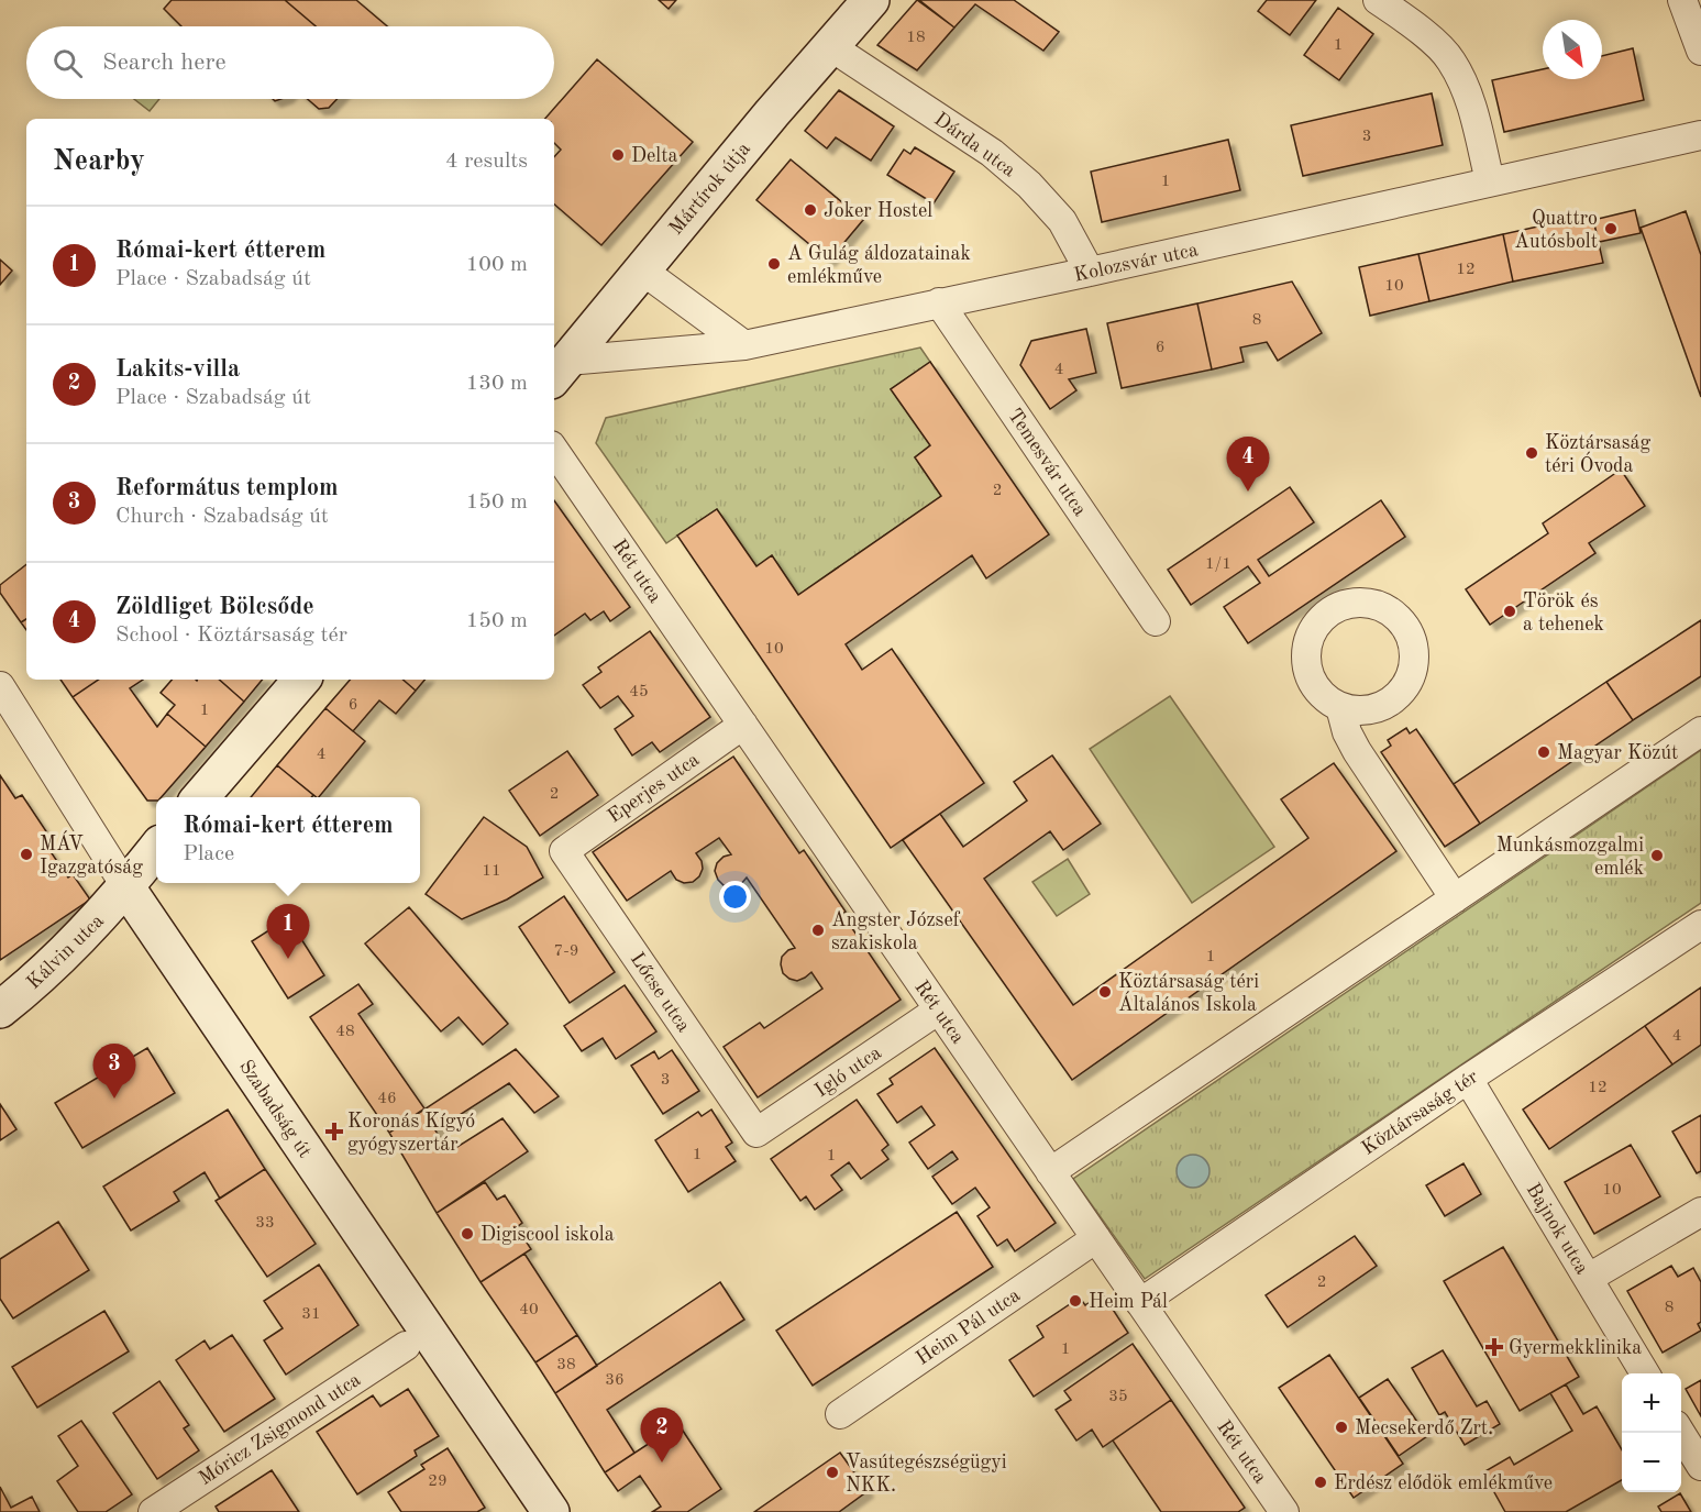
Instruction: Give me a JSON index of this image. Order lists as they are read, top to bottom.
{
  "streets": {
    "street": [
      "Dárda utca",
      "Mártírok útja",
      "Kolozsvár utca",
      "Temesvár utca",
      "Rét utca",
      "Eperjes utca",
      "Kálvin utca",
      "Lőcse utca",
      "Igló utca",
      "Szabadság út",
      "Köztársaság tér",
      "Bajnok utca",
      "Heim Pál utca",
      "Móricz Zsigmond utca"
    ]
  },
  "crossings": [
    ["Dárda utca", "Mártírok útja"],
    ["Dárda utca", "Kolozsvár utca"],
    ["Mártírok útja", "Kolozsvár utca"],
    ["Kolozsvár utca", "Temesvár utca"],
    ["Rét utca", "Eperjes utca"],
    ["Rét utca", "Igló utca"],
    ["Rét utca", "Köztársaság tér"],
    ["Rét utca", "Heim Pál utca"],
    ["Eperjes utca", "Lőcse utca"],
    ["Kálvin utca", "Szabadság út"],
    ["Lőcse utca", "Igló utca"],
    ["Köztársaság tér", "Bajnok utca"]
  ],
  "places": {
    "other": [
      "Delta",
      "Joker Hostel",
      "Quattro Autósbolt",
      "A Gulág áldozatainak emlékműve",
      "Köztársaság téri Óvoda",
      "Török és a tehenek",
      "Magyar Közút",
      "MÁV Igazgatóság",
      "Munkásmozgalmi emlék",
      "Angster József szakiskola",
      "Köztársaság téri Általános Iskola",
      "Digiscool iskola",
      "Heim Pál",
      "Mecsekerdő Zrt.",
      "Vasútegészségügyi NKK.",
      "Erdész elődök emlékműve"
    ],
    "health": ["Koronás Kígyó gyógyszertár", "Gyermekklinika"]
  },
  "house_numbers": [
    "18",
    "1",
    "3",
    "1",
    "12",
    "10",
    "8",
    "6",
    "4",
    "2",
    "1/1",
    "10",
    "45",
    "6",
    "1",
    "4",
    "2",
    "11",
    "7-9",
    "1",
    "48",
    "4",
    "3",
    "12",
    "46",
    "1",
    "1",
    "10",
    "33",
    "2",
    "8",
    "40",
    "31",
    "1",
    "38",
    "36",
    "35",
    "29"
  ],
  "north": "bottom right",
  "page": {
    "search": "Search here",
    "heading": ["Nearby", "4 results"],
    "list": [
      {
        "mark": "1",
        "name": "Római-kert étterem",
        "note": "Place · Szabadság út",
        "value": "100 m"
      },
      {
        "mark": "2",
        "name": "Lakits-villa",
        "note": "Place · Szabadság út",
        "value": "130 m"
      },
      {
        "mark": "3",
        "name": "Református templom",
        "note": "Church · Szabadság út",
        "value": "150 m"
      },
      {
        "mark": "4",
        "name": "Zöldliget Bölcsőde",
        "note": "School · Köztársaság tér",
        "value": "150 m"
      }
    ],
    "pins": [
      "4",
      "1",
      "3",
      "2"
    ],
    "popup": ["Római-kert étterem", "Place"],
    "map_buttons": ["+", "−"]
  }
}
